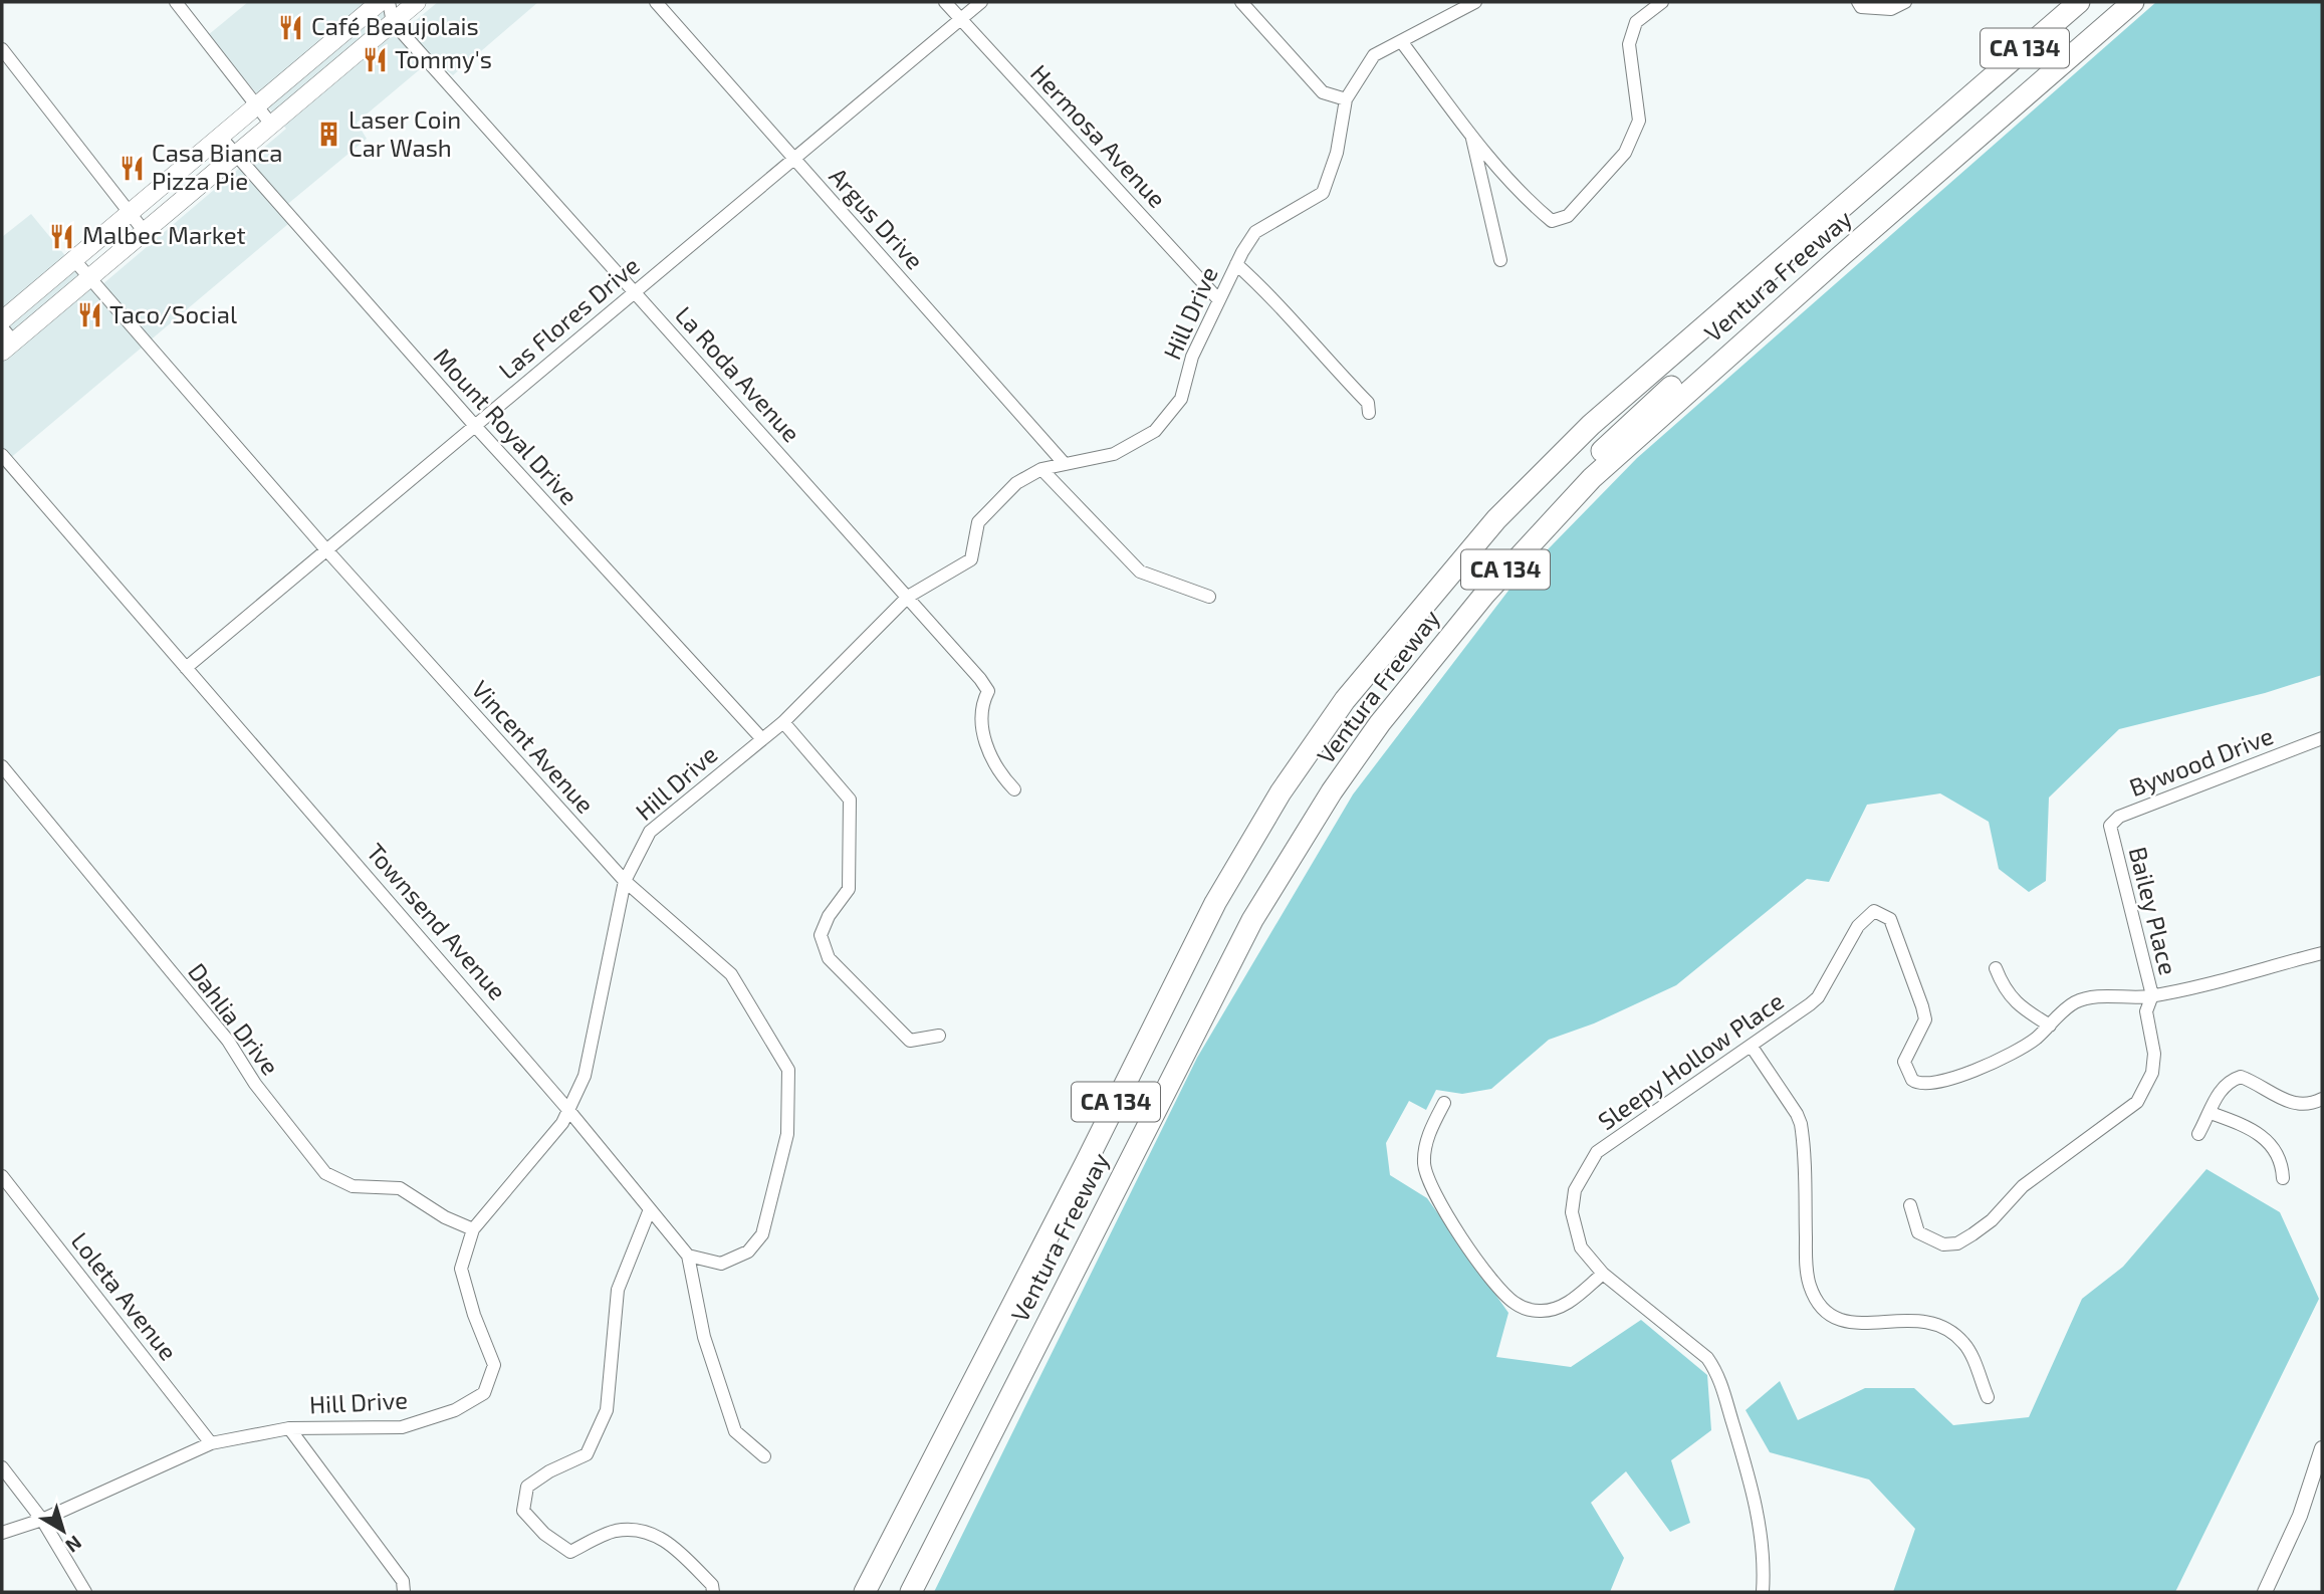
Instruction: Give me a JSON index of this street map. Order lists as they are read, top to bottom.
{
  "streets": {
    "highway": ["CA 134", "Ventura Freeway"],
    "street": [
      "Hermosa Avenue",
      "Argus Drive",
      "Hill Drive",
      "Las Flores Drive",
      "La Roda Avenue",
      "Mount Royal Drive",
      "Vincent Avenue",
      "Bywood Drive",
      "Bailey Place",
      "Townsend Avenue",
      "Dahlia Drive",
      "Sleepy Hollow Place",
      "Loleta Avenue"
    ]
  },
  "crossings": [
    ["Hermosa Avenue", "Hill Drive"],
    ["Hermosa Avenue", "Las Flores Drive"],
    ["Argus Drive", "Hill Drive"],
    ["Argus Drive", "Las Flores Drive"],
    ["Hill Drive", "La Roda Avenue"],
    ["Hill Drive", "Mount Royal Drive"],
    ["Hill Drive", "Vincent Avenue"],
    ["Hill Drive", "Townsend Avenue"],
    ["Hill Drive", "Dahlia Drive"],
    ["Hill Drive", "Loleta Avenue"],
    ["Las Flores Drive", "La Roda Avenue"],
    ["Las Flores Drive", "Mount Royal Drive"],
    ["Las Flores Drive", "Vincent Avenue"],
    ["Las Flores Drive", "Townsend Avenue"],
    ["Vincent Avenue", "Townsend Avenue"],
    ["Bywood Drive", "Bailey Place"]
  ],
  "places": {
    "restaurant": [
      "Café Beaujolais",
      "Tommy's",
      "Casa Bianca Pizza Pie",
      "Malbec Market",
      "Taco/Social"
    ],
    "building": ["Laser Coin Car Wash"]
  },
  "north": "bottom right"
}
